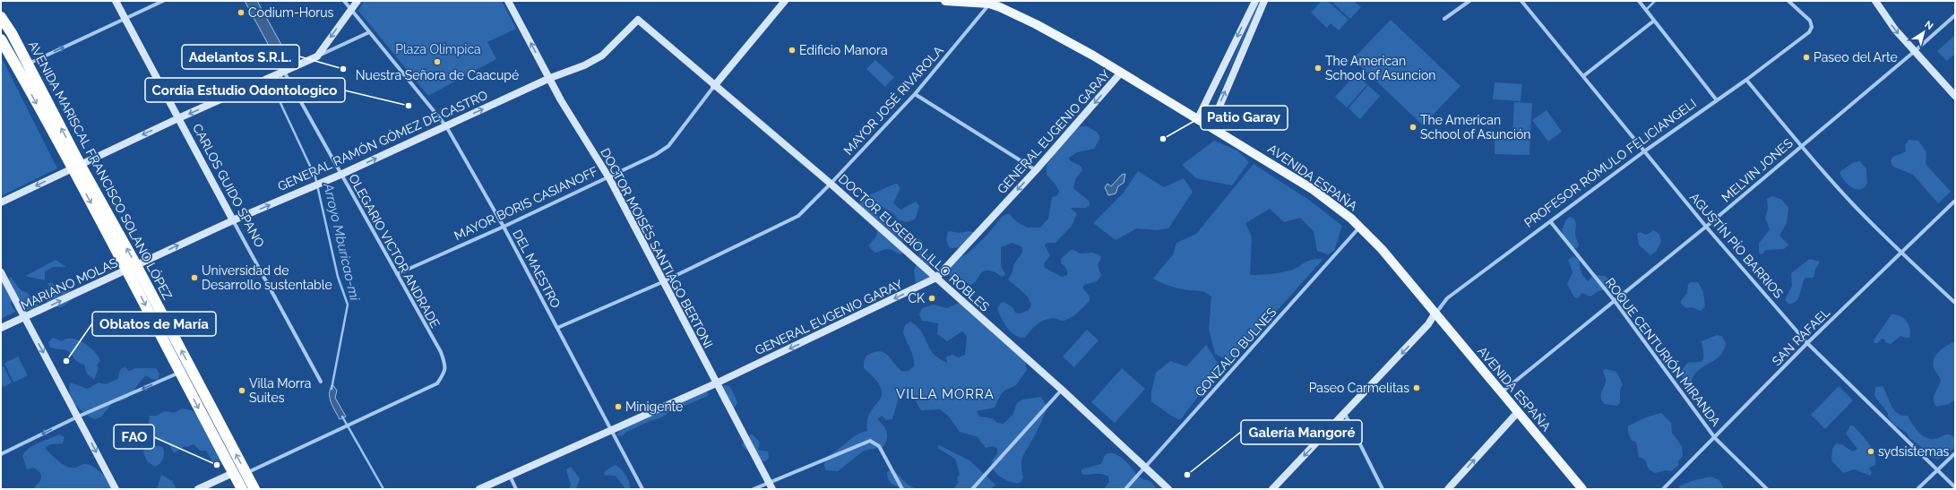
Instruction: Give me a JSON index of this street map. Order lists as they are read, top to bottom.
{
  "streets": {
    "highway": ["AVENIDA MARISCAL FRANCISCO SOLANO LÓPEZ"],
    "main road": ["AVENIDA ESPAÑA"],
    "street": [
      "MAYOR JOSÉ RIVAROLA",
      "GENERAL EUGENIO GARAY",
      "GENERAL RAMÓN GÓMEZ DE CASTRO",
      "PROFESOR RÓMULO FELICIANGELI",
      "MELVIN JONES",
      "CARLOS GUIDO SPANO",
      "MAYOR BORIS CASIANOFF",
      "DOCTOR EUSEBIO LILLO ROBLES",
      "AGUSTÍN PÍO BARRIOS",
      "DOCTOR MOISÉS SANTIAGO BERTONI",
      "OLEGARIO VICTOR ANDRADE",
      "DEL MAESTRO",
      "MARIANO MOLAS",
      "SAN RAFAEL",
      "GONZALO BULNES",
      "ROQUE CENTURIÓN MIRANDA"
    ]
  },
  "crossings": [
    ["MAYOR JOSÉ RIVAROLA", "AVENIDA ESPAÑA"],
    ["MAYOR JOSÉ RIVAROLA", "DOCTOR EUSEBIO LILLO ROBLES"],
    ["MAYOR JOSÉ RIVAROLA", "DOCTOR MOISÉS SANTIAGO BERTONI"],
    ["MAYOR JOSÉ RIVAROLA", "DEL MAESTRO"],
    ["GENERAL EUGENIO GARAY", "AVENIDA ESPAÑA"],
    ["GENERAL EUGENIO GARAY", "DOCTOR EUSEBIO LILLO ROBLES"],
    ["GENERAL EUGENIO GARAY", "DOCTOR MOISÉS SANTIAGO BERTONI"],
    ["GENERAL EUGENIO GARAY", "DEL MAESTRO"],
    ["GENERAL RAMÓN GÓMEZ DE CASTRO", "AVENIDA MARISCAL FRANCISCO SOLANO LÓPEZ"],
    ["GENERAL RAMÓN GÓMEZ DE CASTRO", "CARLOS GUIDO SPANO"],
    ["GENERAL RAMÓN GÓMEZ DE CASTRO", "DOCTOR EUSEBIO LILLO ROBLES"],
    ["GENERAL RAMÓN GÓMEZ DE CASTRO", "DOCTOR MOISÉS SANTIAGO BERTONI"],
    ["GENERAL RAMÓN GÓMEZ DE CASTRO", "OLEGARIO VICTOR ANDRADE"],
    ["GENERAL RAMÓN GÓMEZ DE CASTRO", "DEL MAESTRO"],
    ["GENERAL RAMÓN GÓMEZ DE CASTRO", "MARIANO MOLAS"],
    ["PROFESOR RÓMULO FELICIANGELI", "AVENIDA ESPAÑA"],
    ["PROFESOR RÓMULO FELICIANGELI", "AGUSTÍN PÍO BARRIOS"],
    ["PROFESOR RÓMULO FELICIANGELI", "ROQUE CENTURIÓN MIRANDA"],
    ["AVENIDA MARISCAL FRANCISCO SOLANO LÓPEZ", "OLEGARIO VICTOR ANDRADE"],
    ["AVENIDA MARISCAL FRANCISCO SOLANO LÓPEZ", "MARIANO MOLAS"],
    ["MELVIN JONES", "AVENIDA ESPAÑA"],
    ["MELVIN JONES", "AGUSTÍN PÍO BARRIOS"],
    ["MELVIN JONES", "ROQUE CENTURIÓN MIRANDA"],
    ["AVENIDA ESPAÑA", "GONZALO BULNES"],
    ["MAYOR BORIS CASIANOFF", "DOCTOR EUSEBIO LILLO ROBLES"],
    ["MAYOR BORIS CASIANOFF", "DOCTOR MOISÉS SANTIAGO BERTONI"],
    ["MAYOR BORIS CASIANOFF", "OLEGARIO VICTOR ANDRADE"],
    ["MAYOR BORIS CASIANOFF", "DEL MAESTRO"],
    ["DOCTOR EUSEBIO LILLO ROBLES", "GONZALO BULNES"],
    ["AGUSTÍN PÍO BARRIOS", "SAN RAFAEL"],
    ["SAN RAFAEL", "ROQUE CENTURIÓN MIRANDA"]
  ],
  "one_way": ["GENERAL EUGENIO GARAY", "GENERAL RAMÓN GÓMEZ DE CASTRO", "MARIANO MOLAS"],
  "districts": ["VILLA MORRA"],
  "water": ["Arroyo Mburicao-mi"],
  "parks": ["Plaza Olímpica"],
  "places": [
    "Codium-Horus",
    "Edificio Manora",
    "Paseo del Arte",
    "Nuestra Señora de Caacupé",
    "The American School of Asuncion",
    "Adelantos S.R.L.",
    "Cordia Estudio Odontologico",
    "The American School of Asunción",
    "Patio Garay",
    "Universidad de Desarrollo sustentable",
    "CK",
    "Oblatos de María",
    "Paseo Carmelitas",
    "Villa Morra Suites",
    "Minigente",
    "sydsistemas",
    "FAO",
    "Galería Mangoré"
  ],
  "north": "top right"
}
